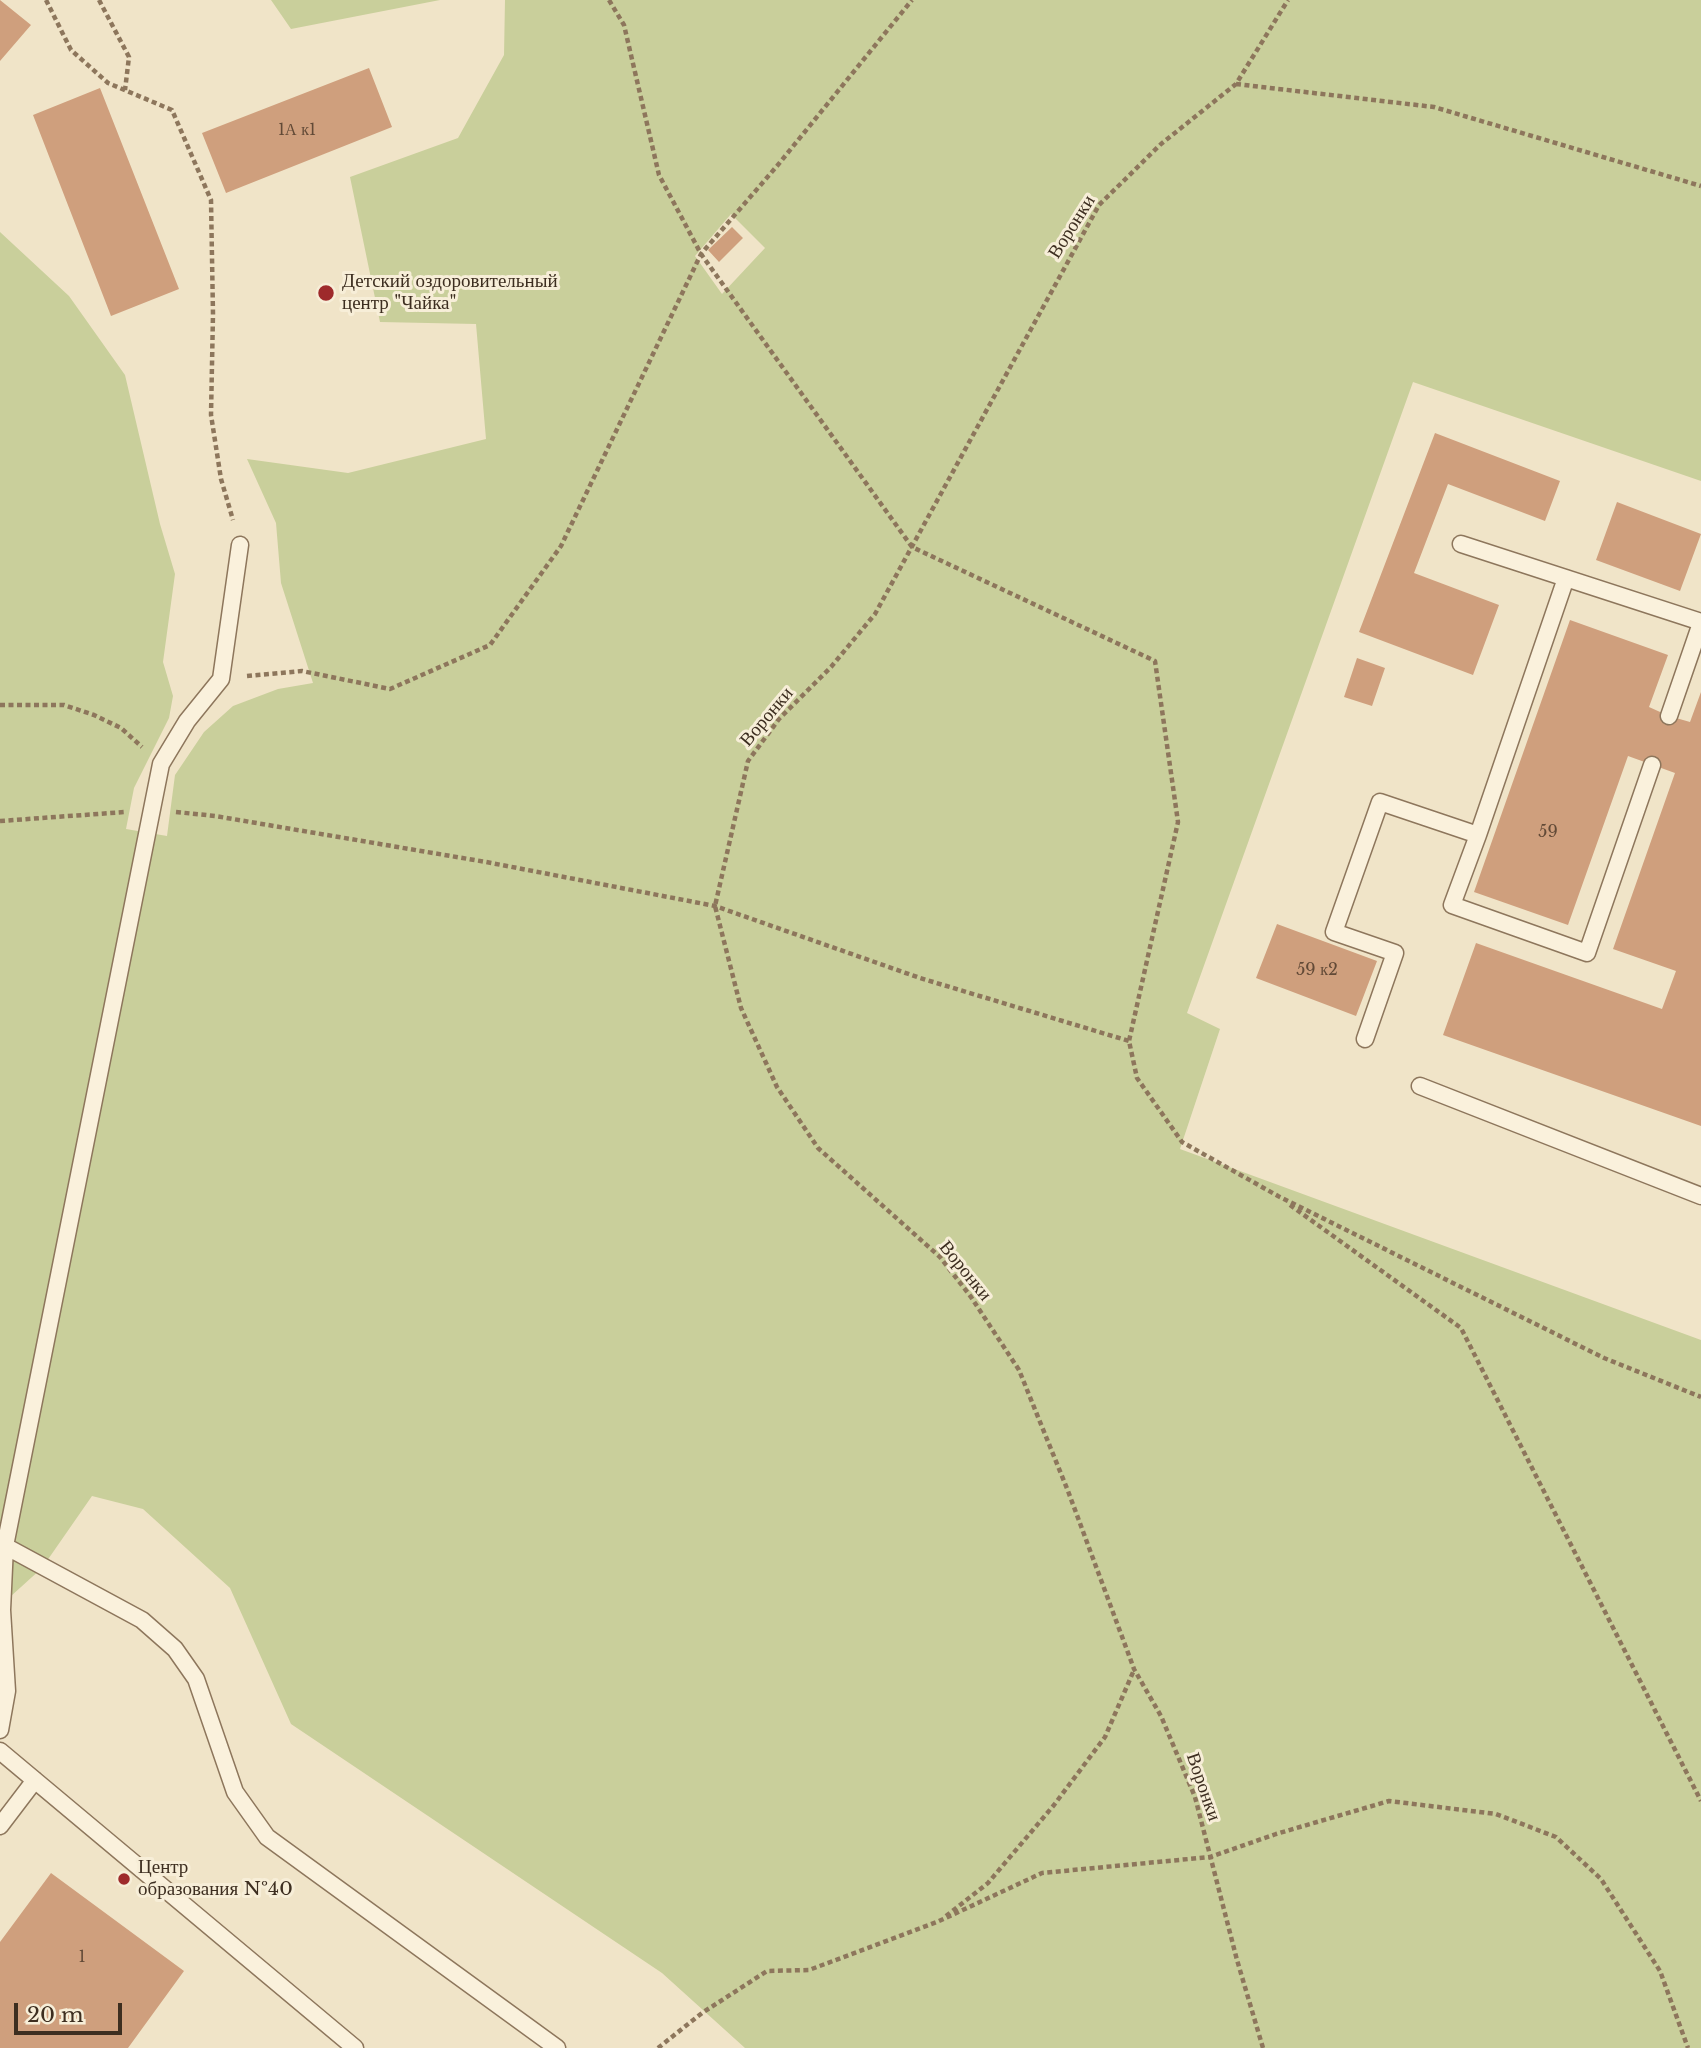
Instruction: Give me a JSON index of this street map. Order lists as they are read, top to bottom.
{
  "streets": {
    "path": ["Воронки"]
  },
  "places": ["Детский оздоровительный центр \"Чайка\"", "Центр образования №40"],
  "house_numbers": [
    "1А к1",
    "59",
    "59 к2",
    "1"
  ],
  "scale_bar": "20 m"
}
